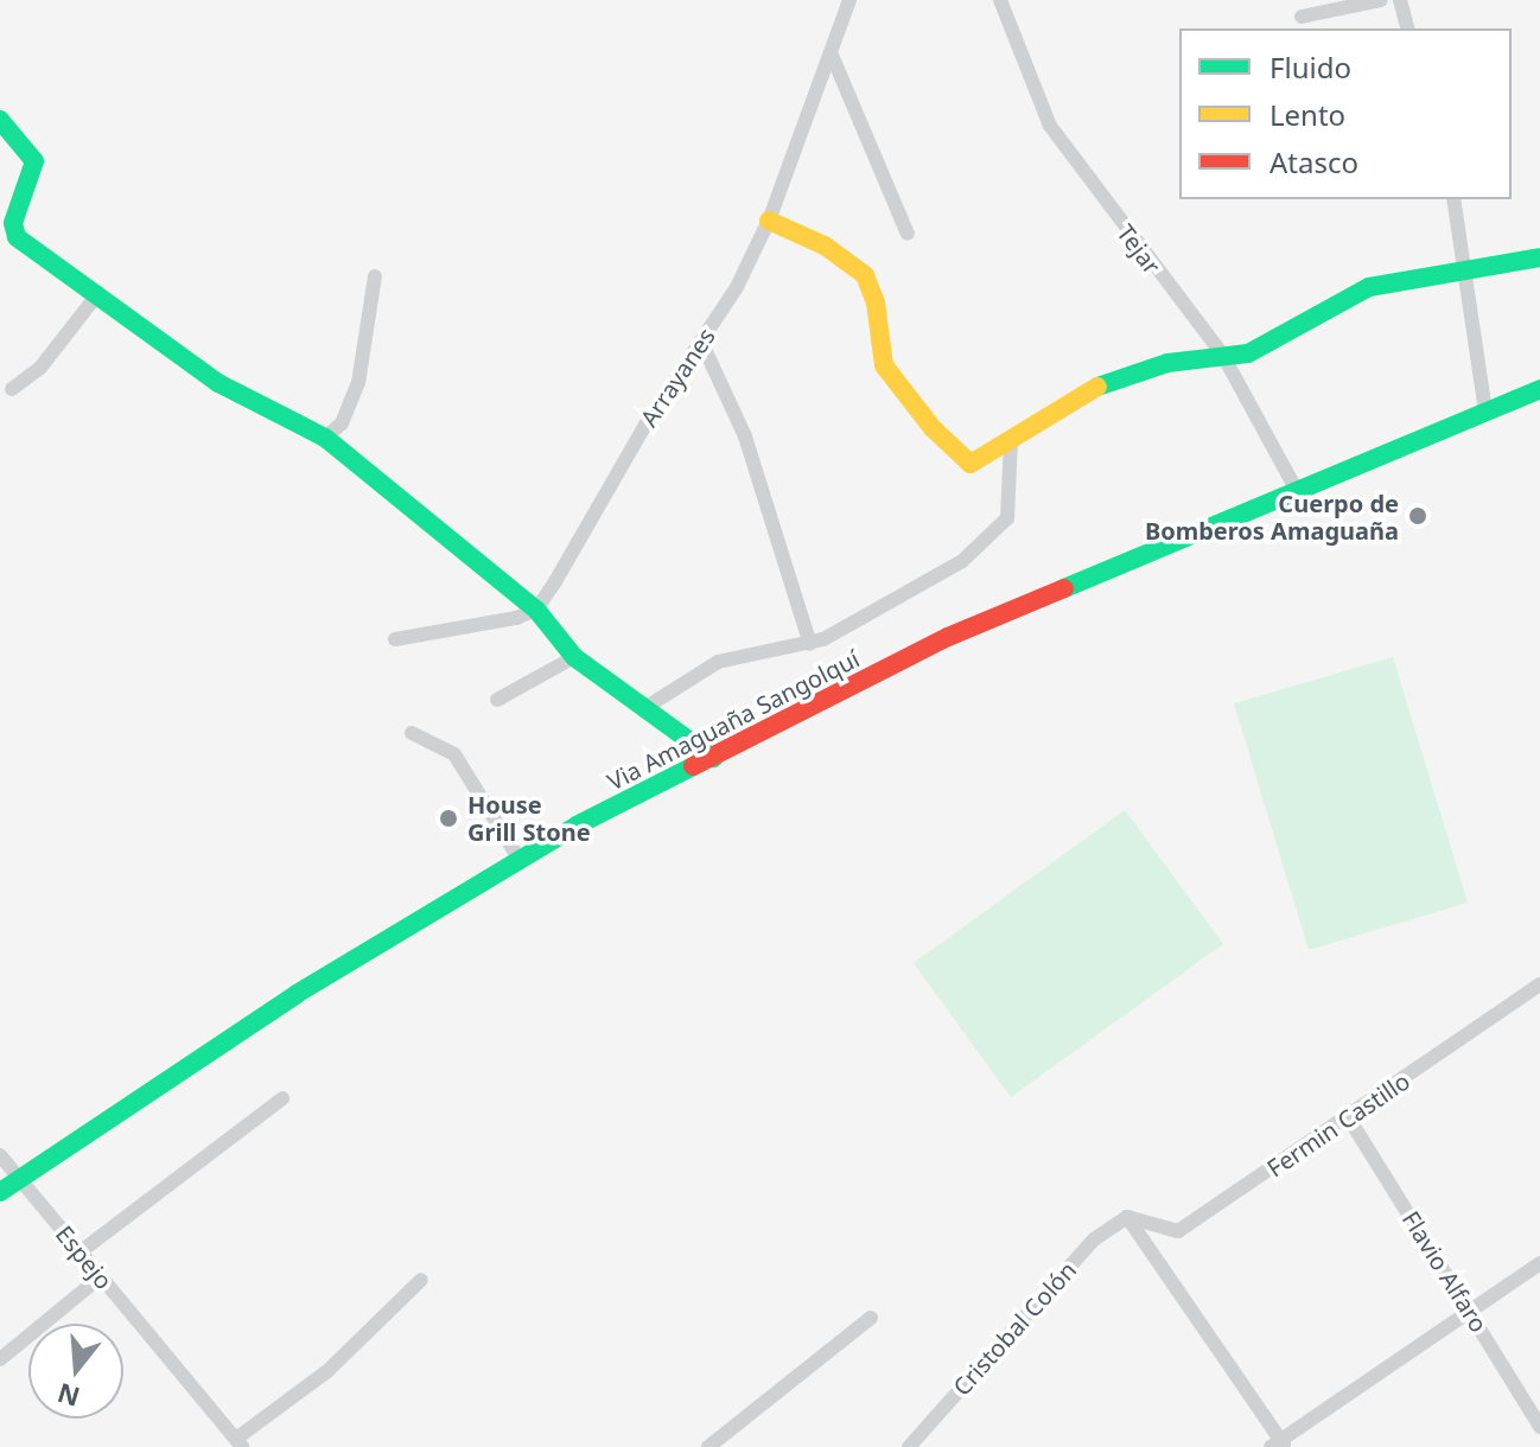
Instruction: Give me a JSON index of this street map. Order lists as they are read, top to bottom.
{
  "streets": {
    "main road": ["Via Amaguaña Sangolquí"],
    "street": [
      "Tejar",
      "Arrayanes",
      "Fermin Castillo",
      "Espejo",
      "Flavio Alfaro",
      "Cristobal Colón"
    ]
  },
  "crossings": [
    ["Tejar", "Via Amaguaña Sangolquí"],
    ["Via Amaguaña Sangolquí", "Espejo"],
    ["Fermin Castillo", "Flavio Alfaro"]
  ],
  "places": ["Cuerpo de Bomberos Amaguaña", "House Grill Stone"],
  "legend": ["Fluido", "Lento", "Atasco"],
  "north": "bottom"
}
